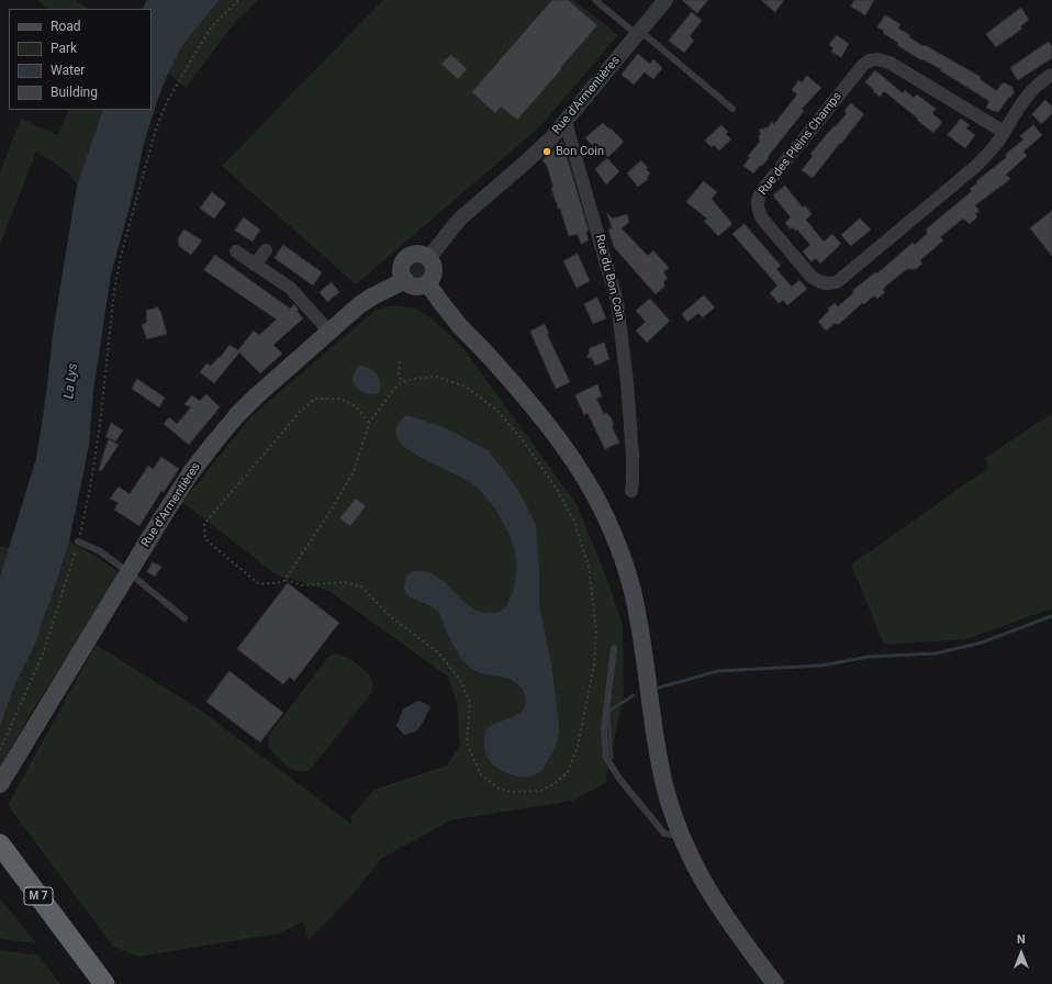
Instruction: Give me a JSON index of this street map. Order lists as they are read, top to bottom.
{
  "streets": {
    "highway": ["M 7"],
    "main road": ["Rue d'Armentières"],
    "street": ["Rue des Pleins Champs", "Rue du Bon Coin"]
  },
  "crossings": [
    ["Rue d'Armentières", "Rue du Bon Coin"]
  ],
  "water": ["La Lys"],
  "places": ["Bon Coin"],
  "legend": [
    "Road",
    "Park",
    "Water",
    "Building"
  ],
  "north": "top"
}
